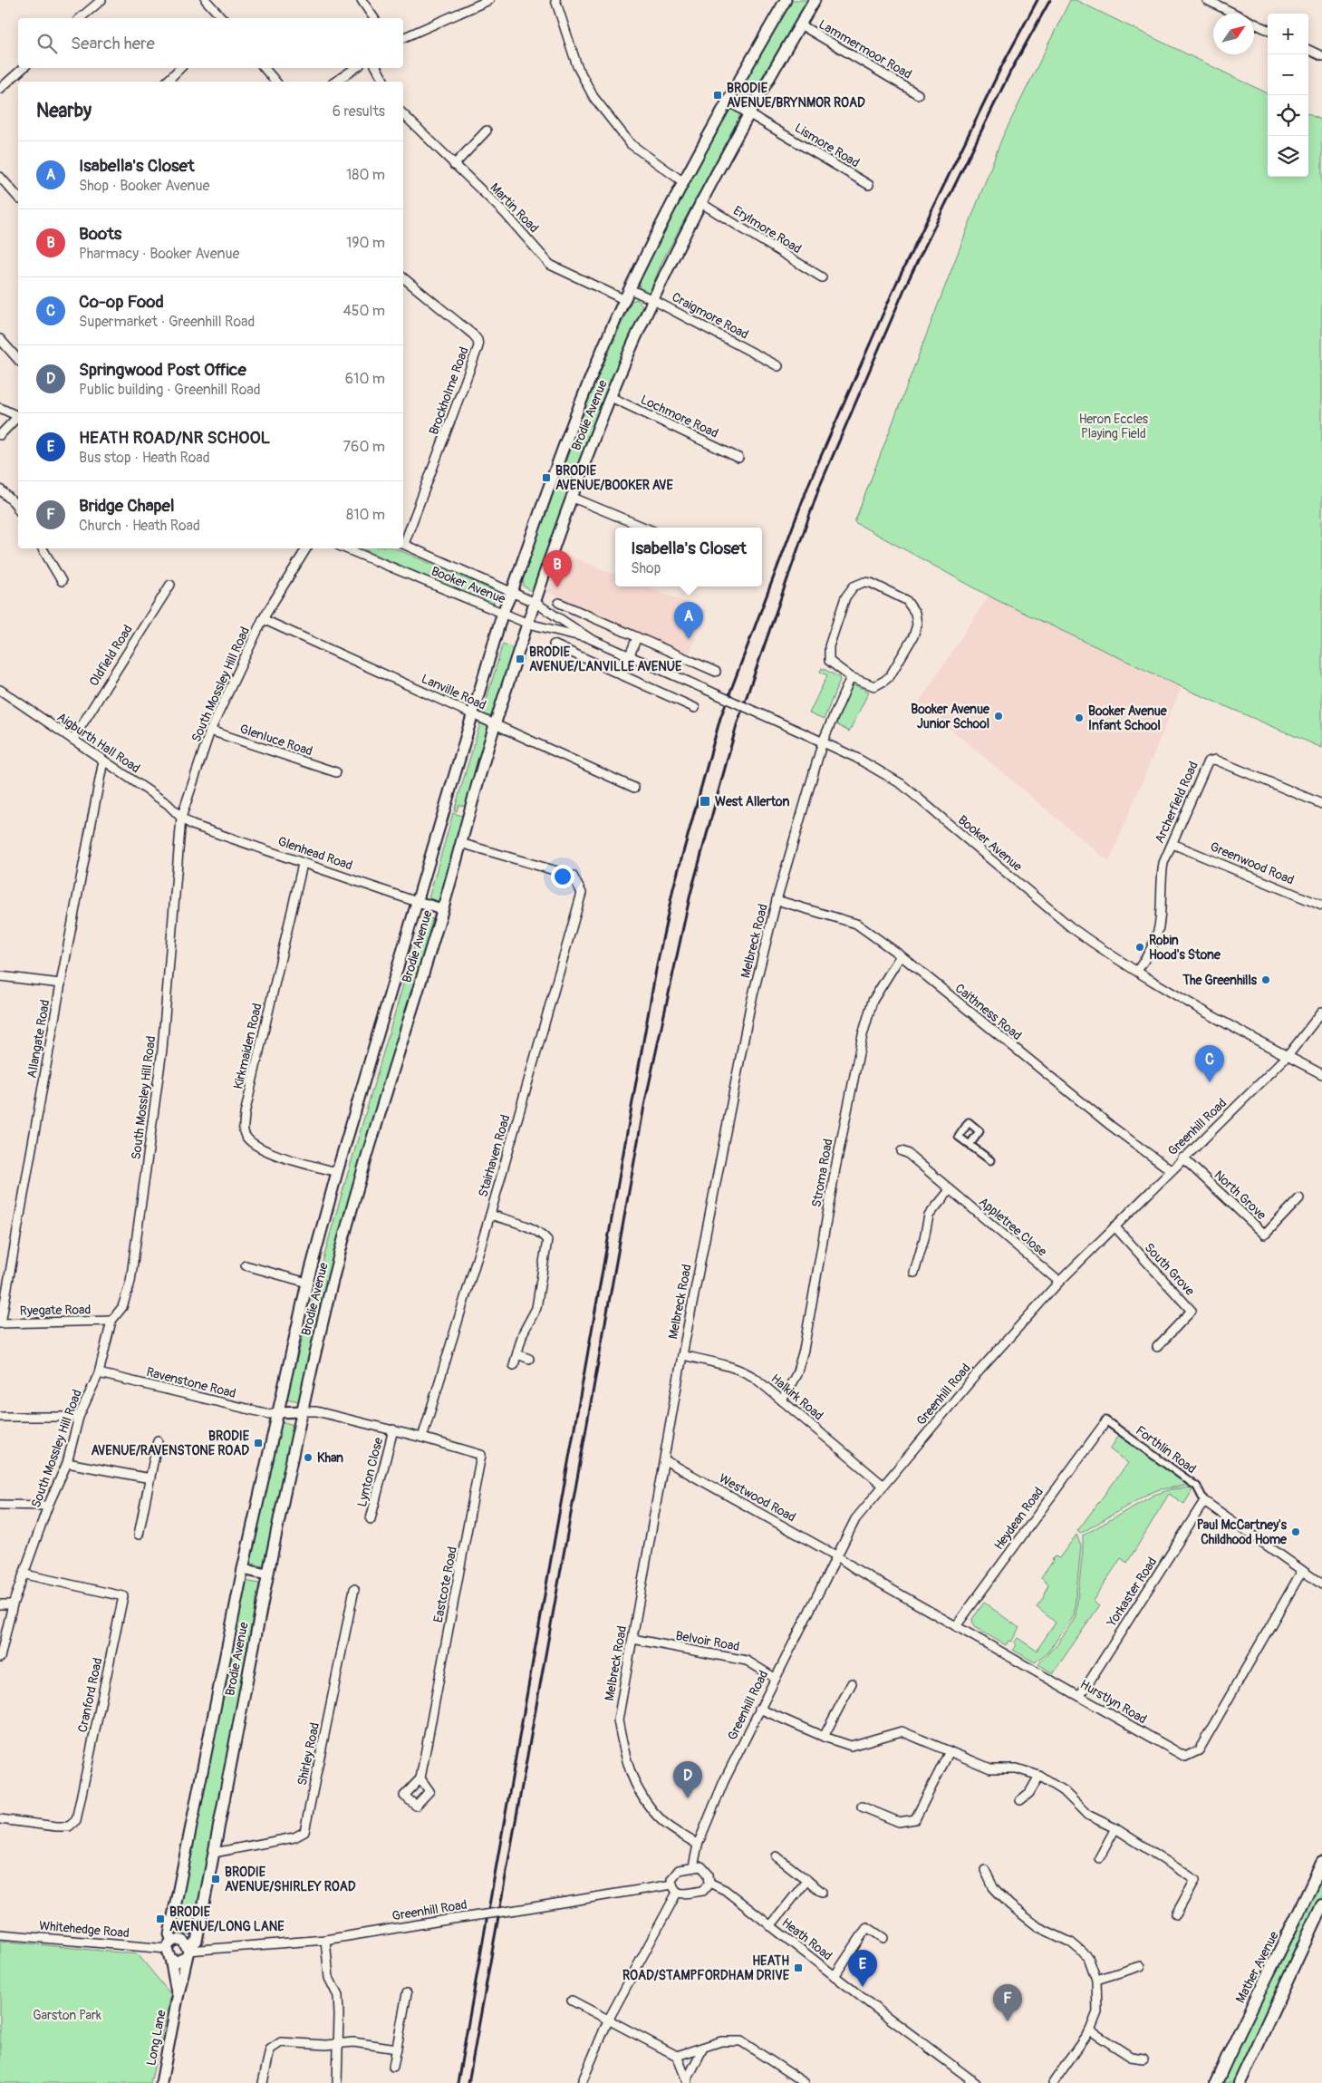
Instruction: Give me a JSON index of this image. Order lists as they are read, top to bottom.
{
  "streets": {
    "main road": ["Mather Avenue"],
    "street": [
      "Lammermoor Road",
      "Lismore Road",
      "Martin Road",
      "Erylmore Road",
      "Craigmore Road",
      "Brockholme Road",
      "Brodie Avenue",
      "Lochmore Road",
      "Booker Avenue",
      "Oldfield Road",
      "South Mossley Hill Road",
      "Lanville Road",
      "Glenluce Road",
      "Aigburth Hall Road",
      "Archerfield Road",
      "Glenhead Road",
      "Greenwood Road",
      "Melbreck Road",
      "Caithness Road",
      "Allangate Road",
      "Kirkmaiden Road",
      "Greenhill Road",
      "Stairhaven Road",
      "Stroma Road",
      "North Grove",
      "Appletree Close",
      "South Grove",
      "Ryegate Road",
      "Ravenstone Road",
      "Halkirk Road",
      "Forthlin Road",
      "Lynton Close",
      "Westwood Road",
      "Heydean Road",
      "Eastcote Road",
      "Yorkaster Road",
      "Belvoir Road",
      "Cranford Road",
      "Hurstlyn Road",
      "Shirley Road",
      "Whitehedge Road",
      "Heath Road",
      "Long Lane"
    ]
  },
  "crossings": [
    ["Lammermoor Road", "Brodie Avenue"],
    ["Lismore Road", "Brodie Avenue"],
    ["Martin Road", "Brodie Avenue"],
    ["Erylmore Road", "Brodie Avenue"],
    ["Craigmore Road", "Brodie Avenue"],
    ["Brodie Avenue", "Lochmore Road"],
    ["Brodie Avenue", "Booker Avenue"],
    ["Brodie Avenue", "Lanville Road"],
    ["Brodie Avenue", "Glenhead Road"],
    ["Brodie Avenue", "Kirkmaiden Road"],
    ["Brodie Avenue", "Greenhill Road"],
    ["Brodie Avenue", "Stairhaven Road"],
    ["Brodie Avenue", "Ravenstone Road"],
    ["Brodie Avenue", "Shirley Road"],
    ["Brodie Avenue", "Whitehedge Road"],
    ["Brodie Avenue", "Long Lane"],
    ["Booker Avenue", "Archerfield Road"],
    ["Booker Avenue", "Melbreck Road"],
    ["Booker Avenue", "Greenhill Road"],
    ["Oldfield Road", "Aigburth Hall Road"],
    ["South Mossley Hill Road", "Lanville Road"],
    ["South Mossley Hill Road", "Glenluce Road"],
    ["South Mossley Hill Road", "Aigburth Hall Road"],
    ["South Mossley Hill Road", "Glenhead Road"],
    ["South Mossley Hill Road", "Ryegate Road"],
    ["South Mossley Hill Road", "Ravenstone Road"],
    ["South Mossley Hill Road", "Cranford Road"],
    ["Aigburth Hall Road", "Glenhead Road"],
    ["Aigburth Hall Road", "Allangate Road"],
    ["Archerfield Road", "Greenwood Road"],
    ["Glenhead Road", "Kirkmaiden Road"],
    ["Melbreck Road", "Caithness Road"],
    ["Melbreck Road", "Greenhill Road"],
    ["Melbreck Road", "Halkirk Road"],
    ["Melbreck Road", "Westwood Road"],
    ["Melbreck Road", "Belvoir Road"],
    ["Caithness Road", "Greenhill Road"],
    ["Caithness Road", "Stroma Road"],
    ["Allangate Road", "Ryegate Road"],
    ["Greenhill Road", "North Grove"],
    ["Greenhill Road", "Appletree Close"],
    ["Greenhill Road", "South Grove"],
    ["Greenhill Road", "Halkirk Road"],
    ["Greenhill Road", "Westwood Road"],
    ["Greenhill Road", "Belvoir Road"],
    ["Greenhill Road", "Hurstlyn Road"],
    ["Greenhill Road", "Heath Road"],
    ["Greenhill Road", "Long Lane"],
    ["Stairhaven Road", "Eastcote Road"],
    ["Stroma Road", "Halkirk Road"],
    ["Forthlin Road", "Heydean Road"],
    ["Forthlin Road", "Yorkaster Road"],
    ["Forthlin Road", "Hurstlyn Road"],
    ["Westwood Road", "Hurstlyn Road"],
    ["Heydean Road", "Hurstlyn Road"],
    ["Yorkaster Road", "Hurstlyn Road"],
    ["Whitehedge Road", "Long Lane"]
  ],
  "parks": ["Heron Eccles Playing Field", "Garston Park"],
  "places": {
    "transit": [
      "BRODIE AVENUE/BRYNMOR ROAD",
      "BRODIE AVENUE/BOOKER AVE",
      "BRODIE AVENUE/LANVILLE AVENUE",
      "West Allerton",
      "BRODIE AVENUE/RAVENSTONE ROAD",
      "BRODIE AVENUE/SHIRLEY ROAD",
      "BRODIE AVENUE/LONG LANE",
      "HEATH ROAD/STAMPFORDHAM DRIVE"
    ],
    "other": [
      "Booker Avenue Junior School",
      "Booker Avenue Infant School",
      "Robin Hood's Stone",
      "The Greenhills",
      "Khan",
      "Paul McCartney's Childhood Home"
    ]
  },
  "north": "top right",
  "page": {
    "map_buttons": ["+", "−"],
    "search": "Search here",
    "heading": ["Nearby", "6 results"],
    "list": [
      {
        "mark": "A",
        "name": "Isabella's Closet",
        "note": "Shop · Booker Avenue",
        "value": "180 m"
      },
      {
        "mark": "B",
        "name": "Boots",
        "note": "Pharmacy · Booker Avenue",
        "value": "190 m"
      },
      {
        "mark": "C",
        "name": "Co-op Food",
        "note": "Supermarket · Greenhill Road",
        "value": "450 m"
      },
      {
        "mark": "D",
        "name": "Springwood Post Office",
        "note": "Public building · Greenhill Road",
        "value": "610 m"
      },
      {
        "mark": "E",
        "name": "HEATH ROAD/NR SCHOOL",
        "note": "Bus stop · Heath Road",
        "value": "760 m"
      },
      {
        "mark": "F",
        "name": "Bridge Chapel",
        "note": "Church · Heath Road",
        "value": "810 m"
      }
    ],
    "popup": ["Isabella's Closet", "Shop"],
    "pins": [
      "B",
      "A",
      "C",
      "D",
      "E",
      "F"
    ]
  }
}
